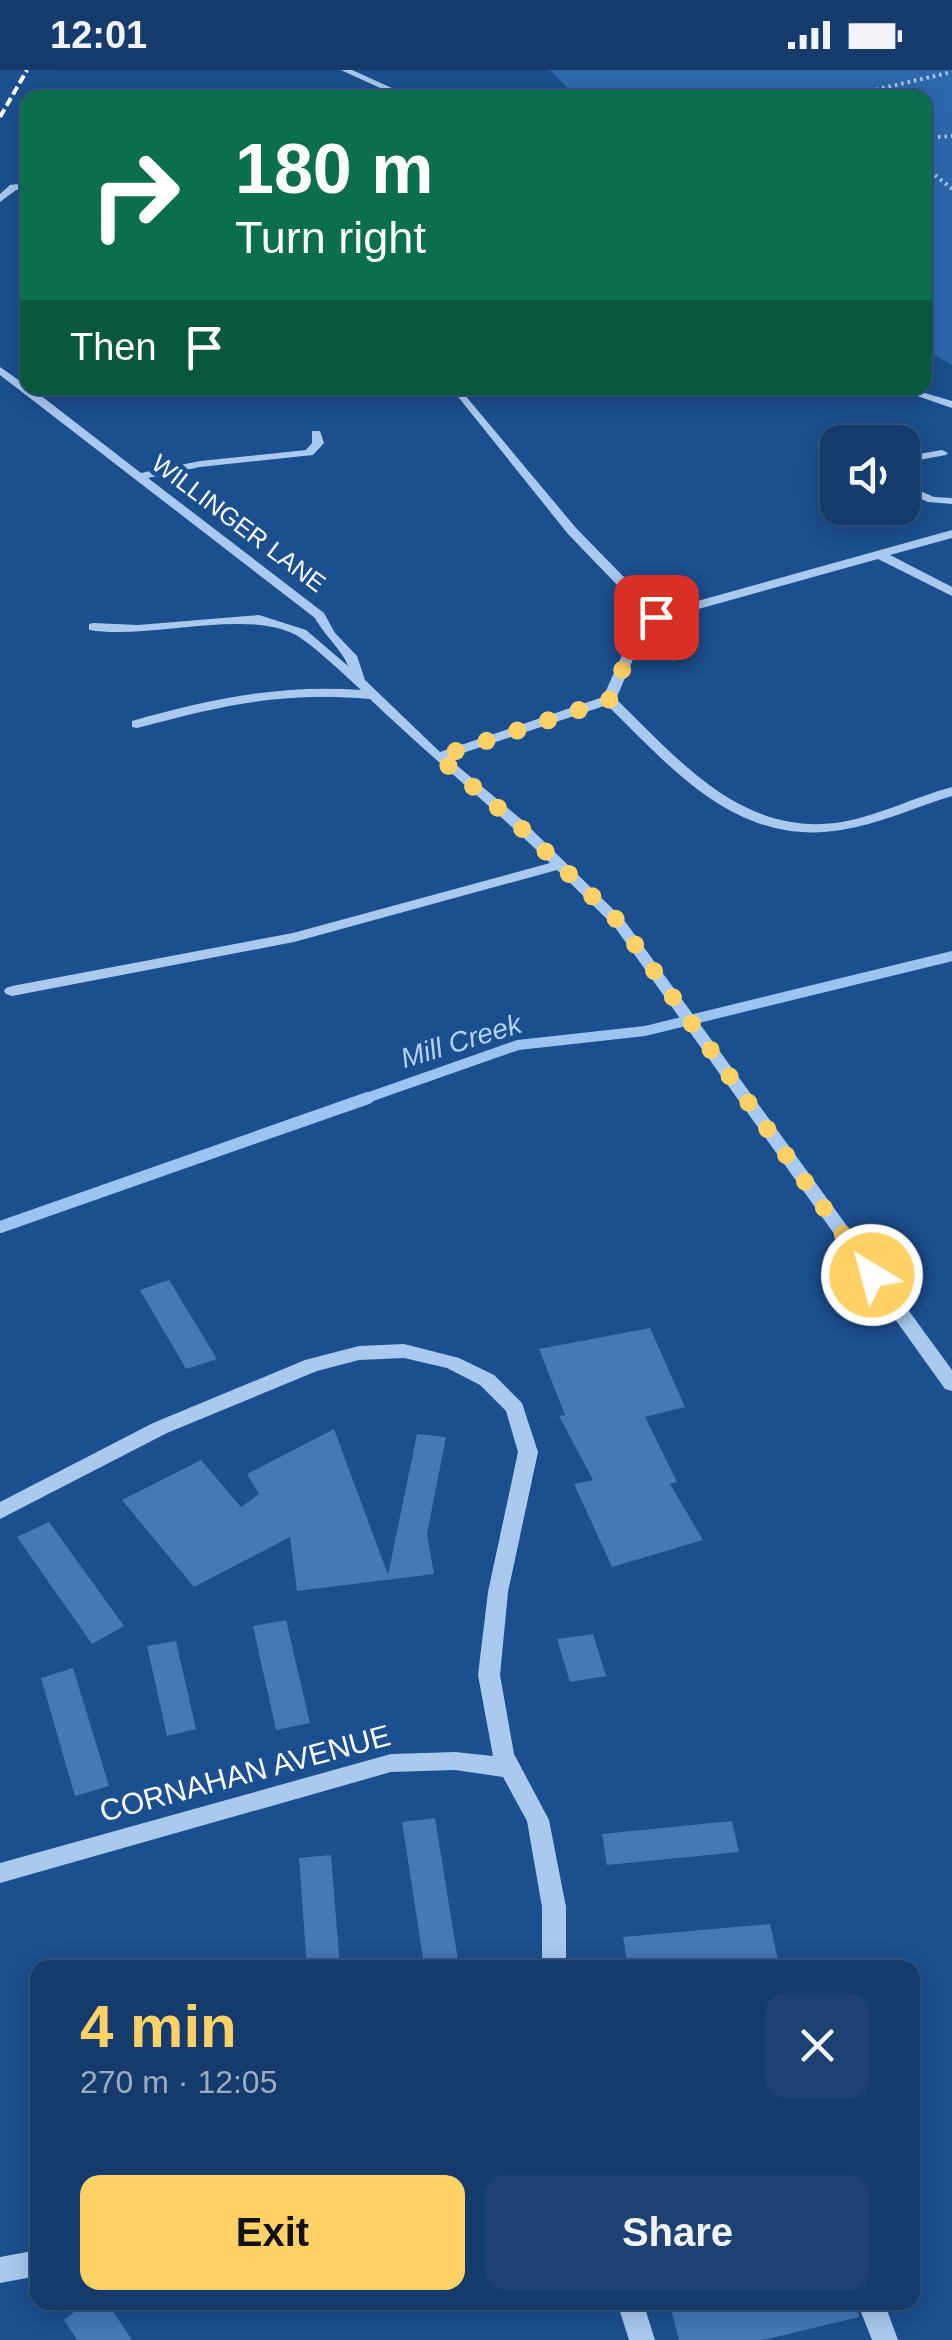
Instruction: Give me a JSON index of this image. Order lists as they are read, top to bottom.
{
  "streets": {
    "street": ["WILLINGER LANE", "CORNAHAN AVENUE"]
  },
  "water": ["Mill Creek"],
  "page": {
    "status": "12:01",
    "turn": ["180 m", "Turn right"],
    "then": "Then",
    "heading": ["4 min", "270 m · 12:05"],
    "buttons": ["Exit", "Share"]
  }
}
